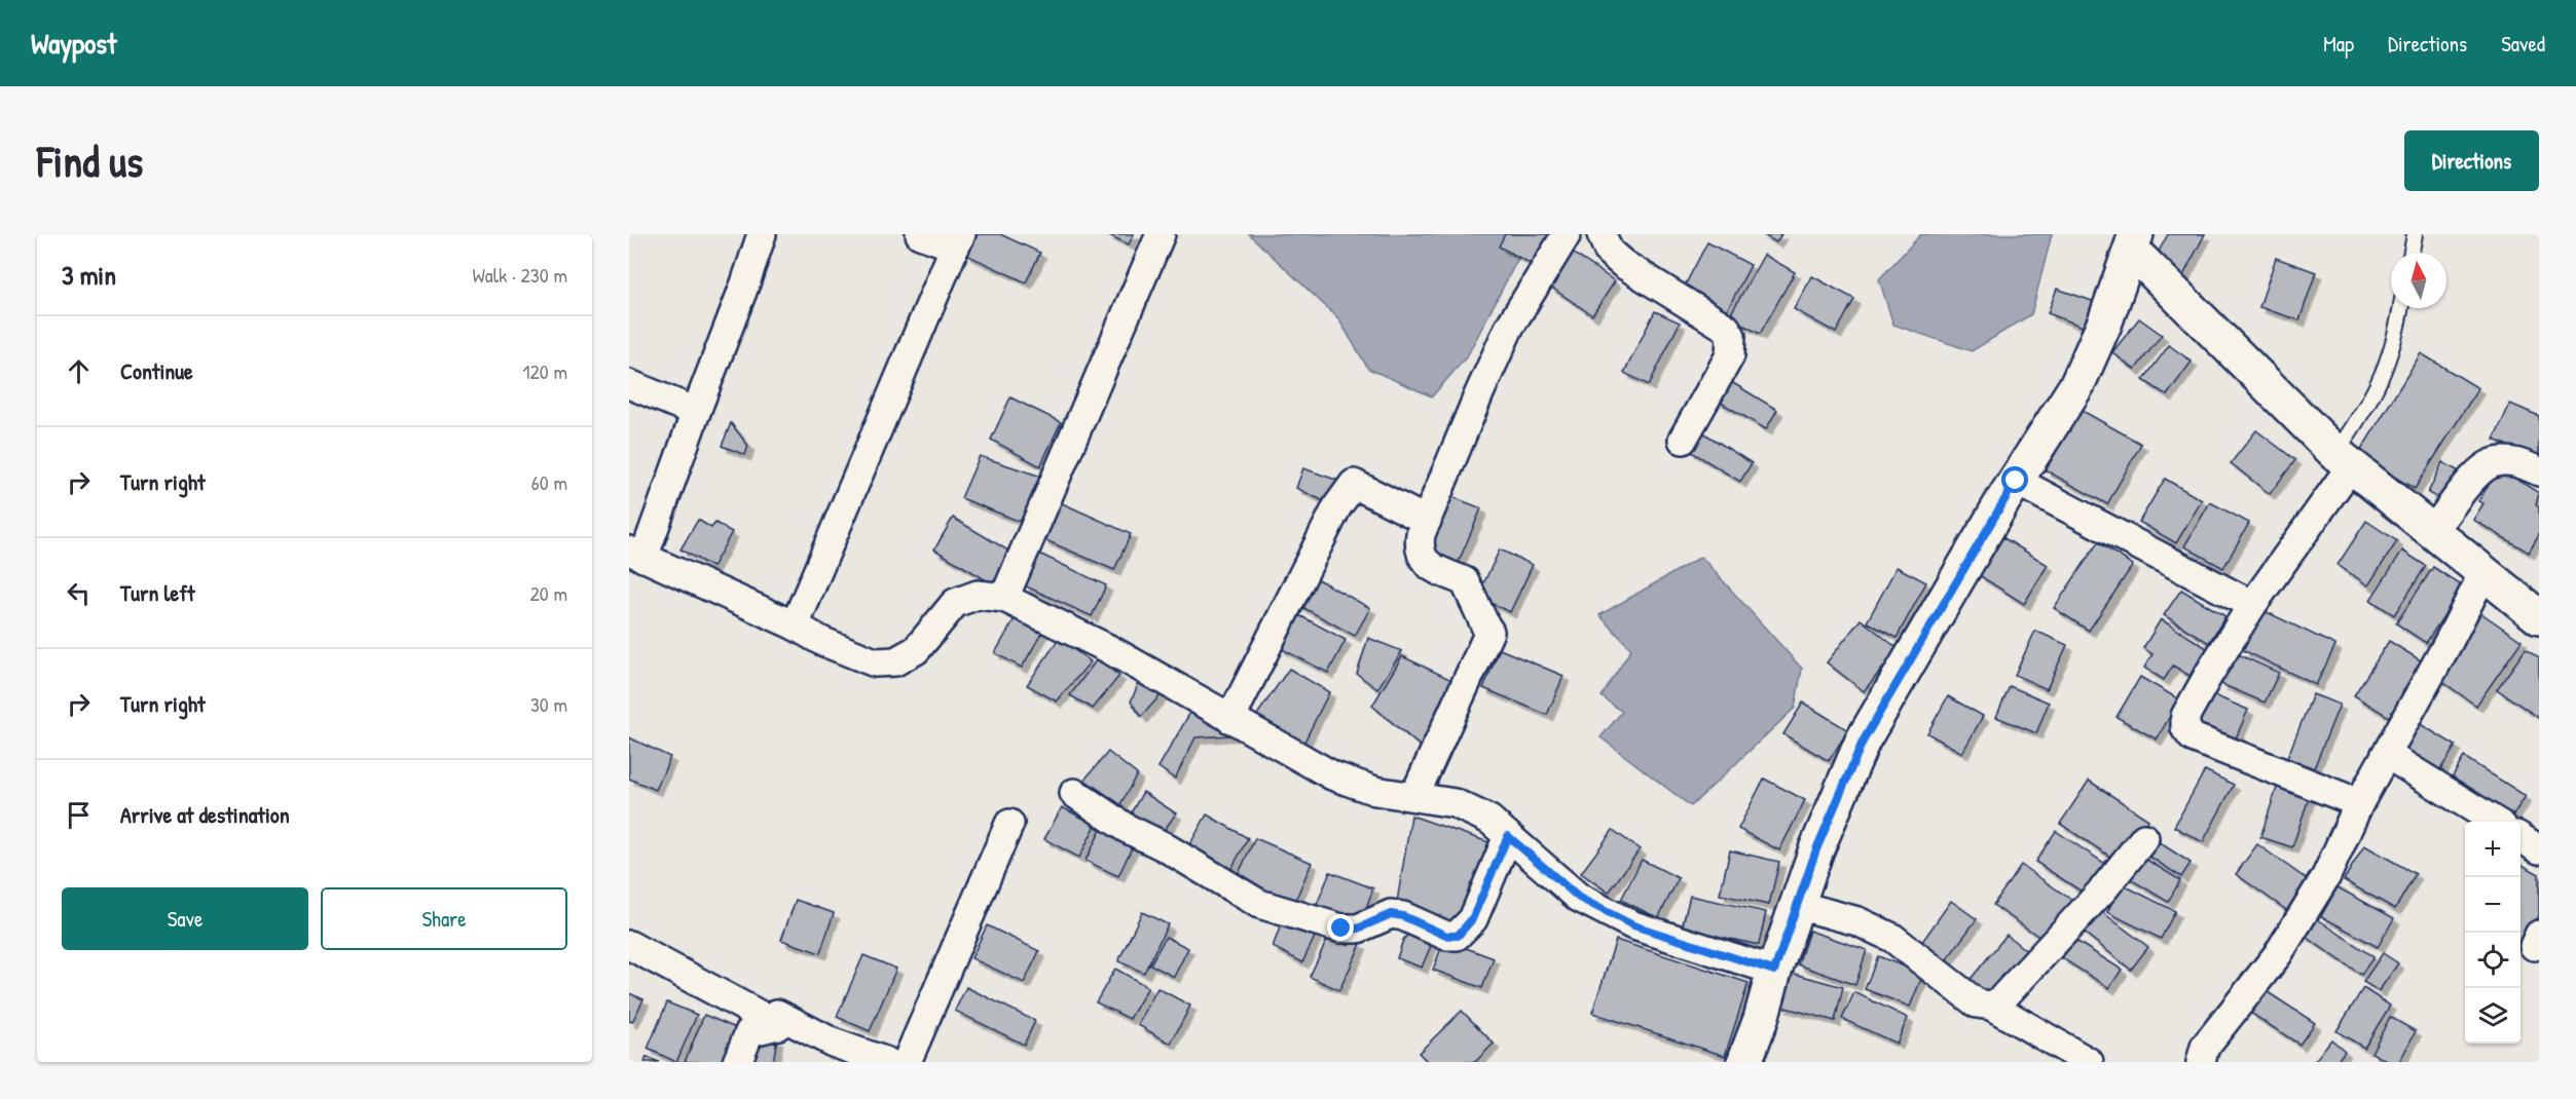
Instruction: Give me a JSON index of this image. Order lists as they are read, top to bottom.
{
  "north": "top",
  "page": {
    "header": "Waypost",
    "nav": ["Map", "Directions", "Saved"],
    "buttons": [
      "Directions",
      ["Save", "Share"]
    ],
    "title": "Find us",
    "heading": ["3 min", "Walk · 230 m"],
    "list": [
      ["Continue", "120 m"],
      ["Turn right", "60 m"],
      ["Turn left", "20 m"],
      ["Turn right", "30 m"],
      "Arrive at destination"
    ],
    "map_buttons": ["+", "−"]
  }
}
